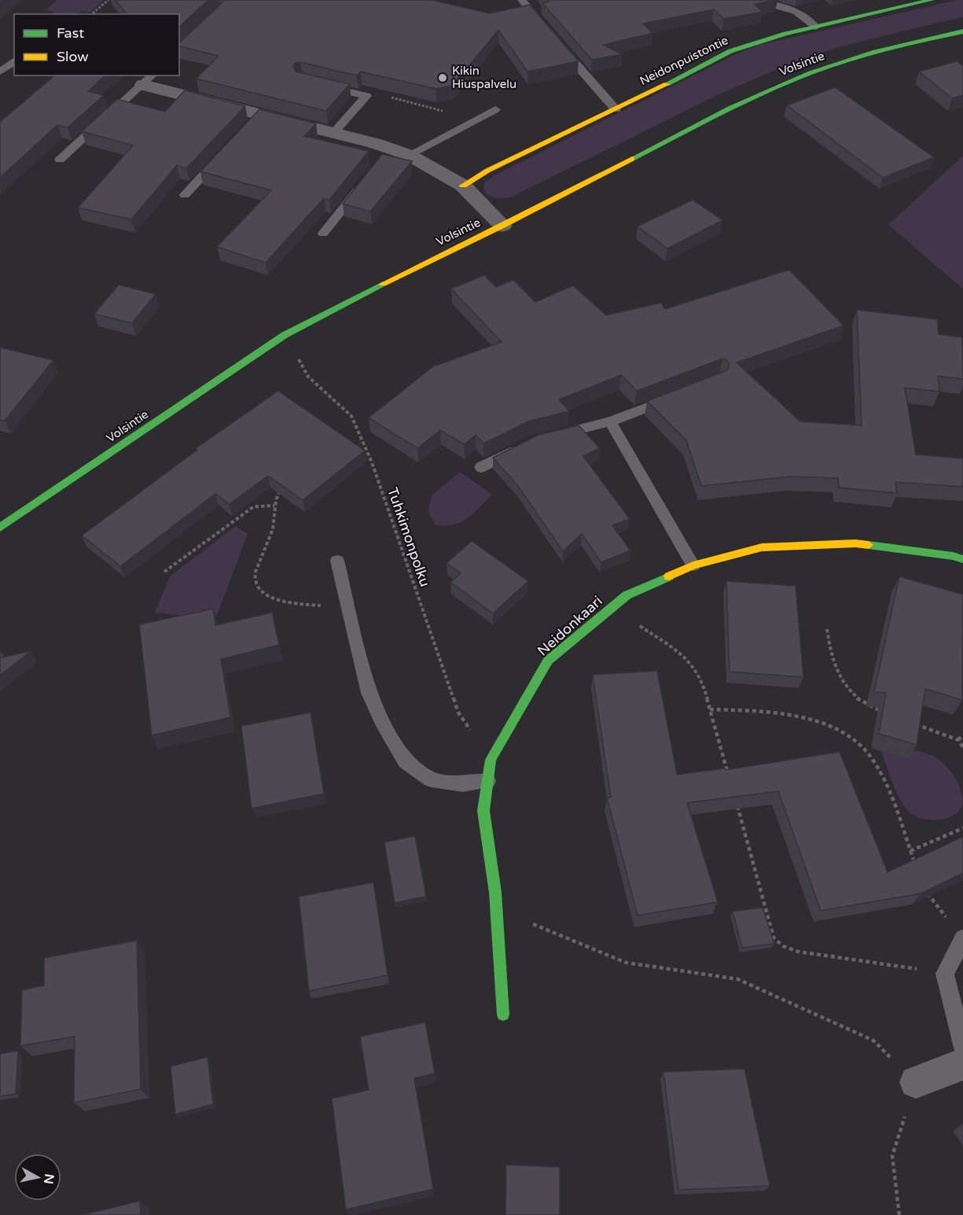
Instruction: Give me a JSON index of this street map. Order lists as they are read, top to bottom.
{
  "streets": {
    "street": ["Neidonpuistontie", "Volsintie", "Neidonkaari"],
    "path": ["Tuhkimonpolku"]
  },
  "crossings": [
    ["Volsintie", "Tuhkimonpolku"],
    ["Tuhkimonpolku", "Neidonkaari"]
  ],
  "places": ["Kikin Hiuspalvelu"],
  "legend": ["Fast", "Slow"],
  "north": "right"
}
